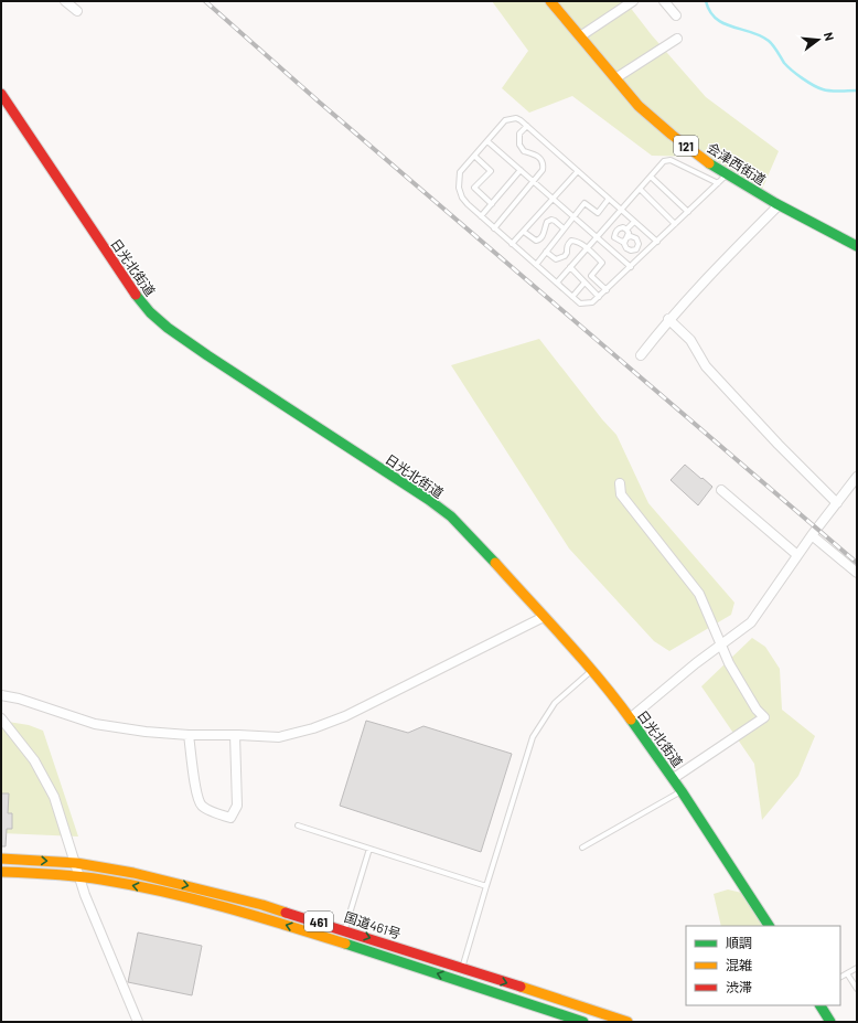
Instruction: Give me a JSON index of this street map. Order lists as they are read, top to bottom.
{
  "streets": {
    "main road": [
      "121",
      "会津西街道",
      "日光北街道",
      "461",
      "国道461号"
    ]
  },
  "legend": ["順調", "混雑", "渋滞"],
  "north": "right"
}
